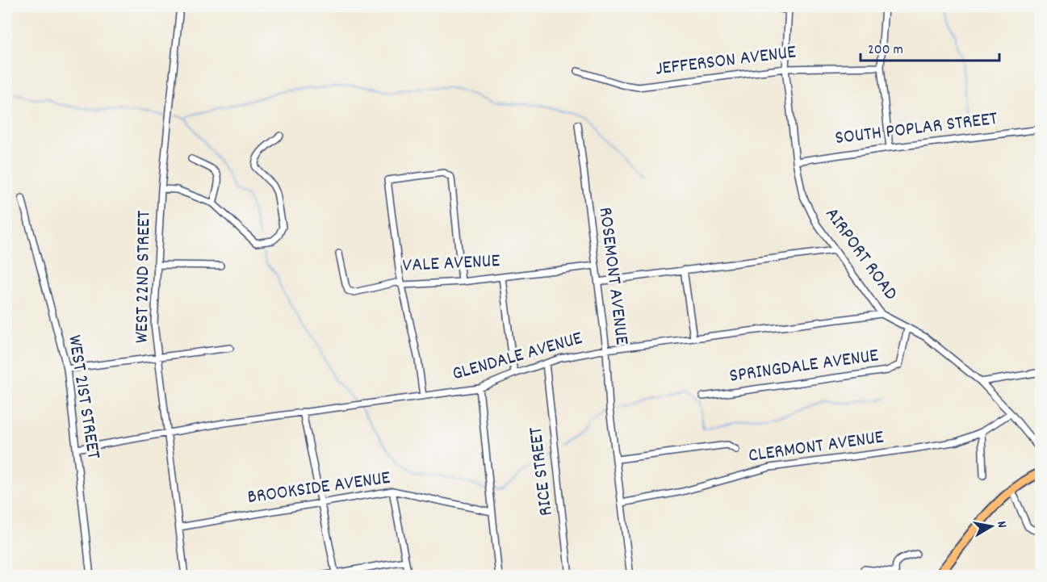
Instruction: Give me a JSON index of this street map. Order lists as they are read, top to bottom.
{
  "streets": {
    "street": [
      "JEFFERSON AVENUE",
      "SOUTH POPLAR STREET",
      "AIRPORT ROAD",
      "VALE AVENUE",
      "ROSEMONT AVENUE",
      "WEST 22ND STREET",
      "GLENDALE AVENUE",
      "SPRINGDALE AVENUE",
      "WEST 21ST STREET",
      "CLERMONT AVENUE",
      "RICE STREET",
      "BROOKSIDE AVENUE"
    ]
  },
  "crossings": [
    ["JEFFERSON AVENUE", "AIRPORT ROAD"],
    ["SOUTH POPLAR STREET", "AIRPORT ROAD"],
    ["AIRPORT ROAD", "GLENDALE AVENUE"],
    ["AIRPORT ROAD", "SPRINGDALE AVENUE"],
    ["AIRPORT ROAD", "CLERMONT AVENUE"],
    ["VALE AVENUE", "ROSEMONT AVENUE"],
    ["ROSEMONT AVENUE", "GLENDALE AVENUE"],
    ["ROSEMONT AVENUE", "CLERMONT AVENUE"],
    ["WEST 22ND STREET", "GLENDALE AVENUE"],
    ["WEST 22ND STREET", "BROOKSIDE AVENUE"],
    ["GLENDALE AVENUE", "WEST 21ST STREET"],
    ["GLENDALE AVENUE", "RICE STREET"]
  ],
  "scale_bar": "200 m",
  "north": "right"
}
